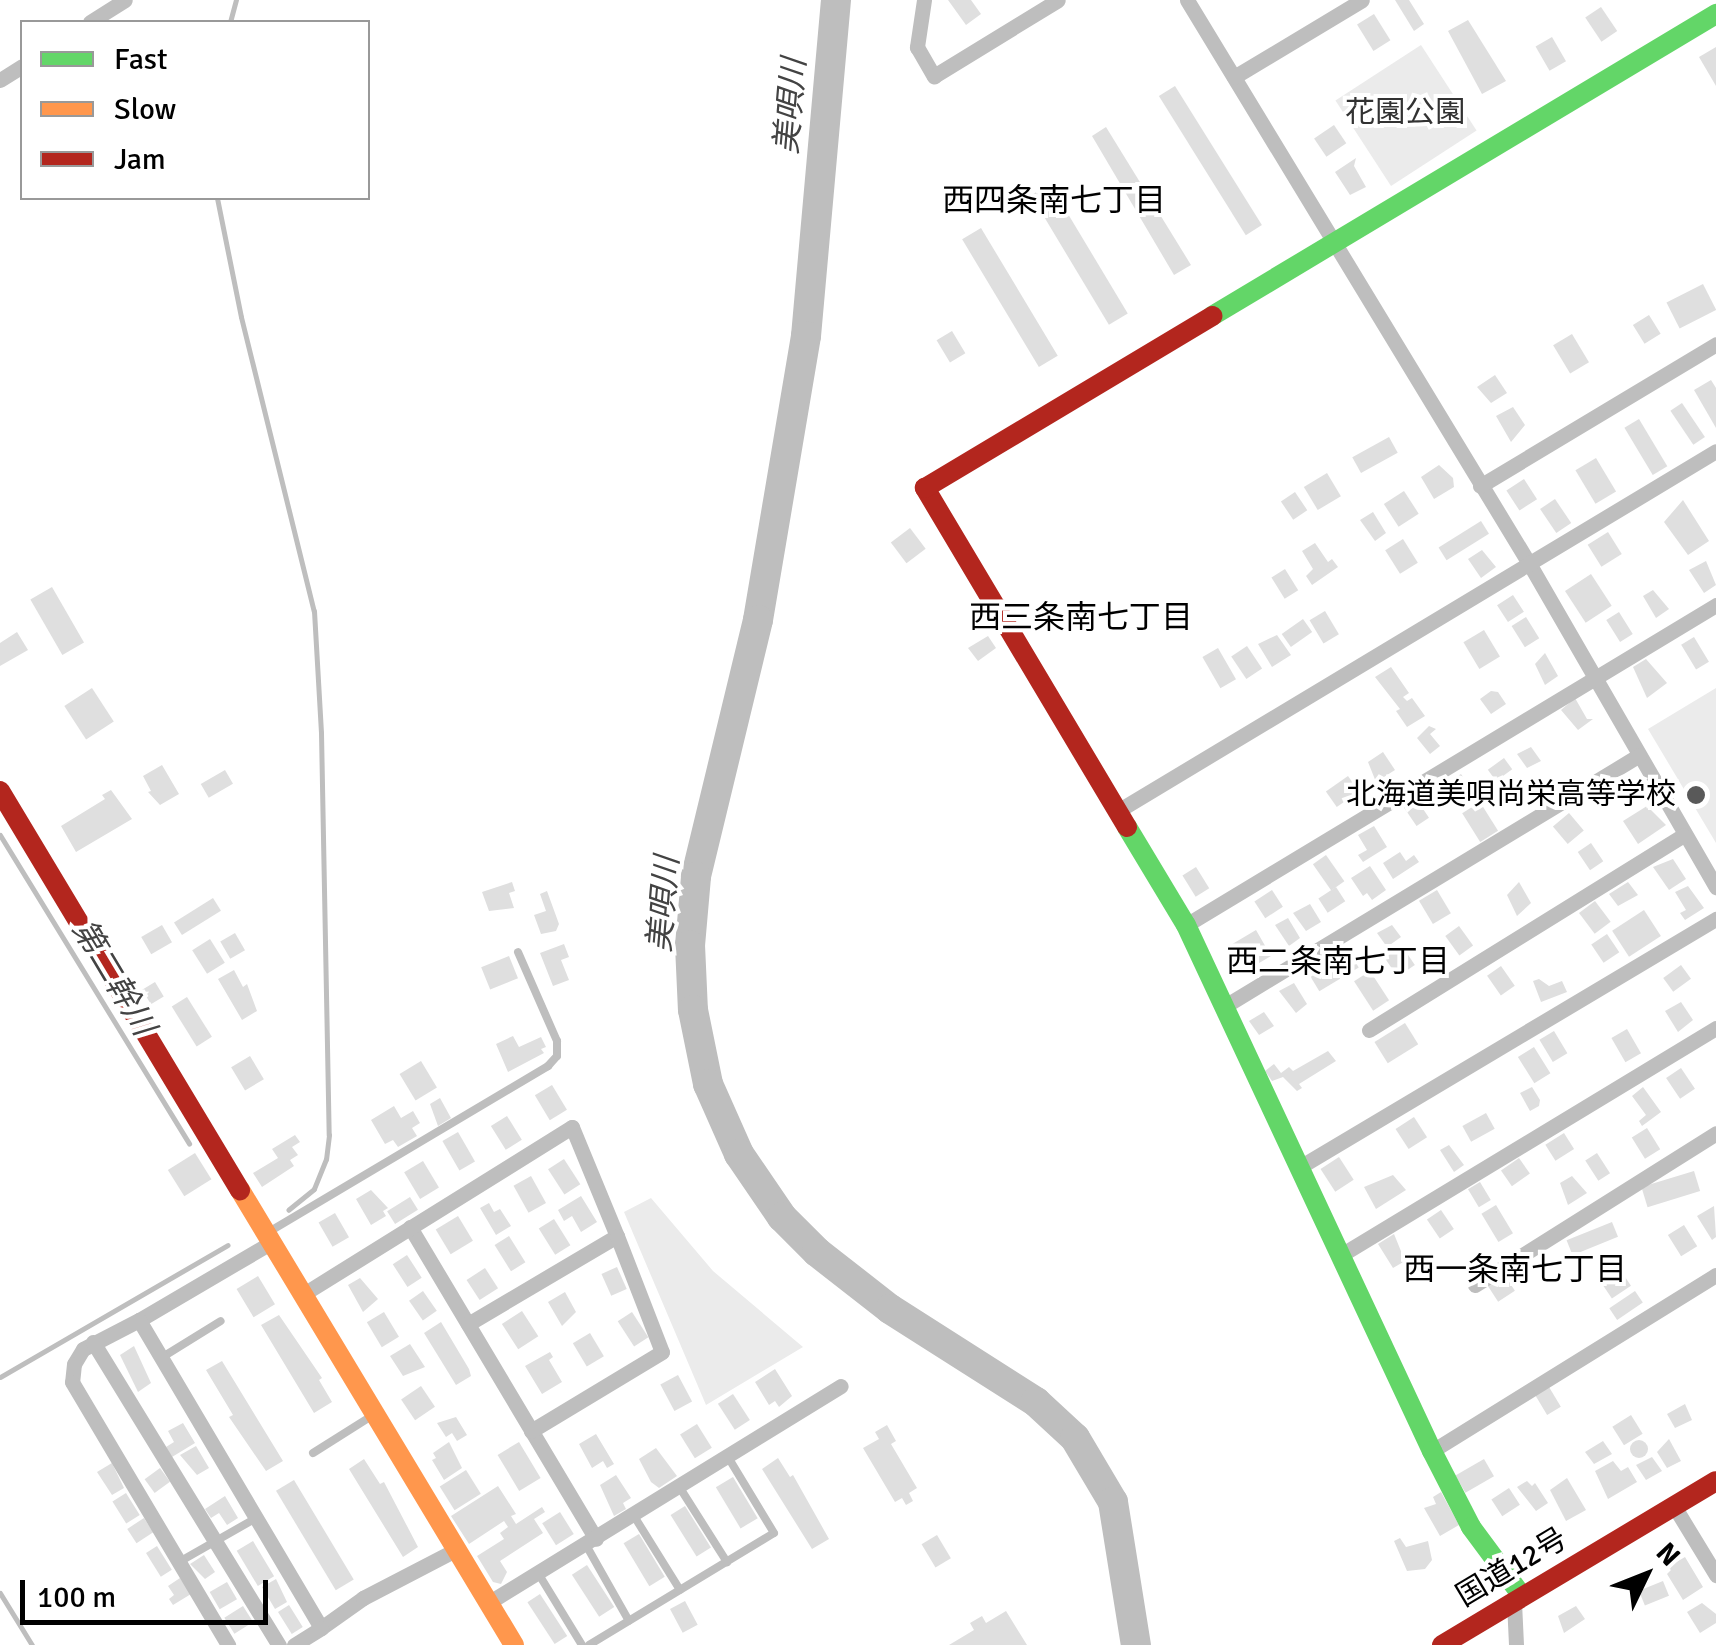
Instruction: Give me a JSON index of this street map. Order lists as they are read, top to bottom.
{
  "streets": {
    "main road": ["国道12号"]
  },
  "districts": [
    "西四条南七丁目",
    "西三条南七丁目",
    "西二条南七丁目",
    "西一条南七丁目"
  ],
  "water": ["美唄川", "第二幹川"],
  "parks": ["花園公園"],
  "places": ["北海道美唄尚栄高等学校"],
  "legend": ["Fast", "Slow", "Jam"],
  "scale_bar": "100 m",
  "north": "top right"
}
